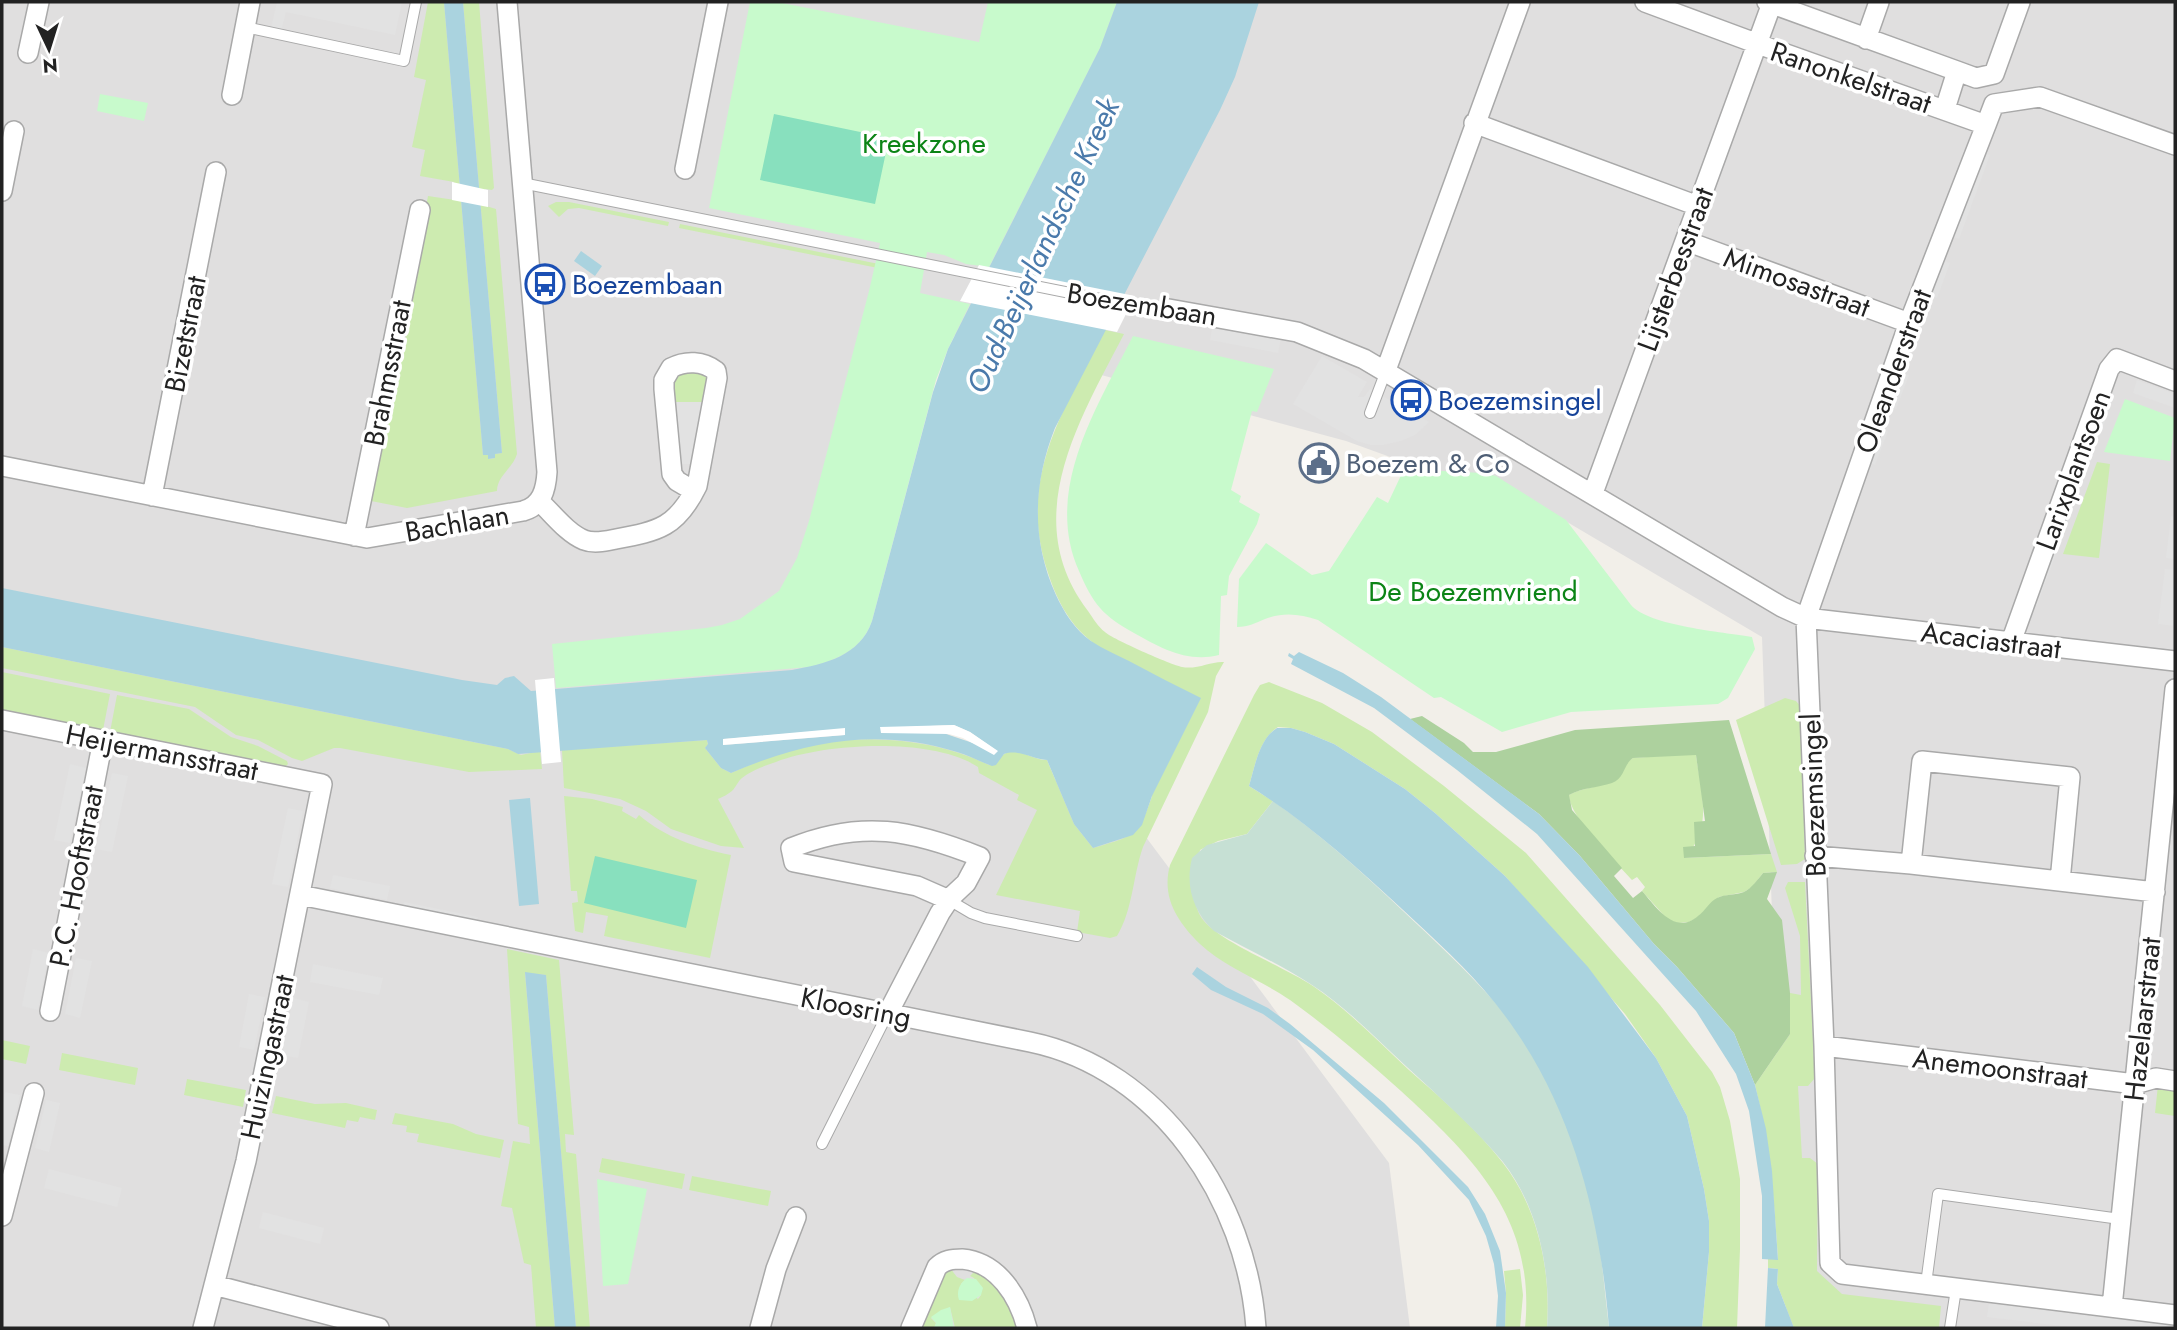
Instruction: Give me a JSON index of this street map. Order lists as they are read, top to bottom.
{
  "streets": {
    "street": [
      "Ranonkelstraat",
      "Lijsterbesstraat",
      "Mimosastraat",
      "Boezembaan",
      "Bizetstraat",
      "Oleanderstraat",
      "Brahmsstraat",
      "Larixplantsoen",
      "Bachlaan",
      "Acaciastraat",
      "Heijermansstraat",
      "Boezemsingel",
      "P.C. Hooftstraat",
      "Kloosring",
      "Hazelaarstraat",
      "Huizingastraat",
      "Anemoonstraat"
    ]
  },
  "crossings": [
    ["Ranonkelstraat", "Lijsterbesstraat"],
    ["Ranonkelstraat", "Oleanderstraat"],
    ["Lijsterbesstraat", "Mimosastraat"],
    ["Mimosastraat", "Oleanderstraat"],
    ["Boezembaan", "Bachlaan"],
    ["Bizetstraat", "Bachlaan"],
    ["Oleanderstraat", "Acaciastraat"],
    ["Oleanderstraat", "Boezemsingel"],
    ["Brahmsstraat", "Bachlaan"],
    ["Larixplantsoen", "Acaciastraat"],
    ["Acaciastraat", "Boezemsingel"],
    ["Heijermansstraat", "P.C. Hooftstraat"],
    ["Heijermansstraat", "Huizingastraat"],
    ["Boezemsingel", "Anemoonstraat"],
    ["Kloosring", "Huizingastraat"],
    ["Hazelaarstraat", "Anemoonstraat"]
  ],
  "water": ["Oud-Beijerlandsche Kreek"],
  "parks": ["Kreekzone", "De Boezemvriend"],
  "places": {
    "bus stop": ["Boezembaan", "Boezemsingel"],
    "public building": ["Boezem & Co"]
  },
  "north": "bottom"
}
